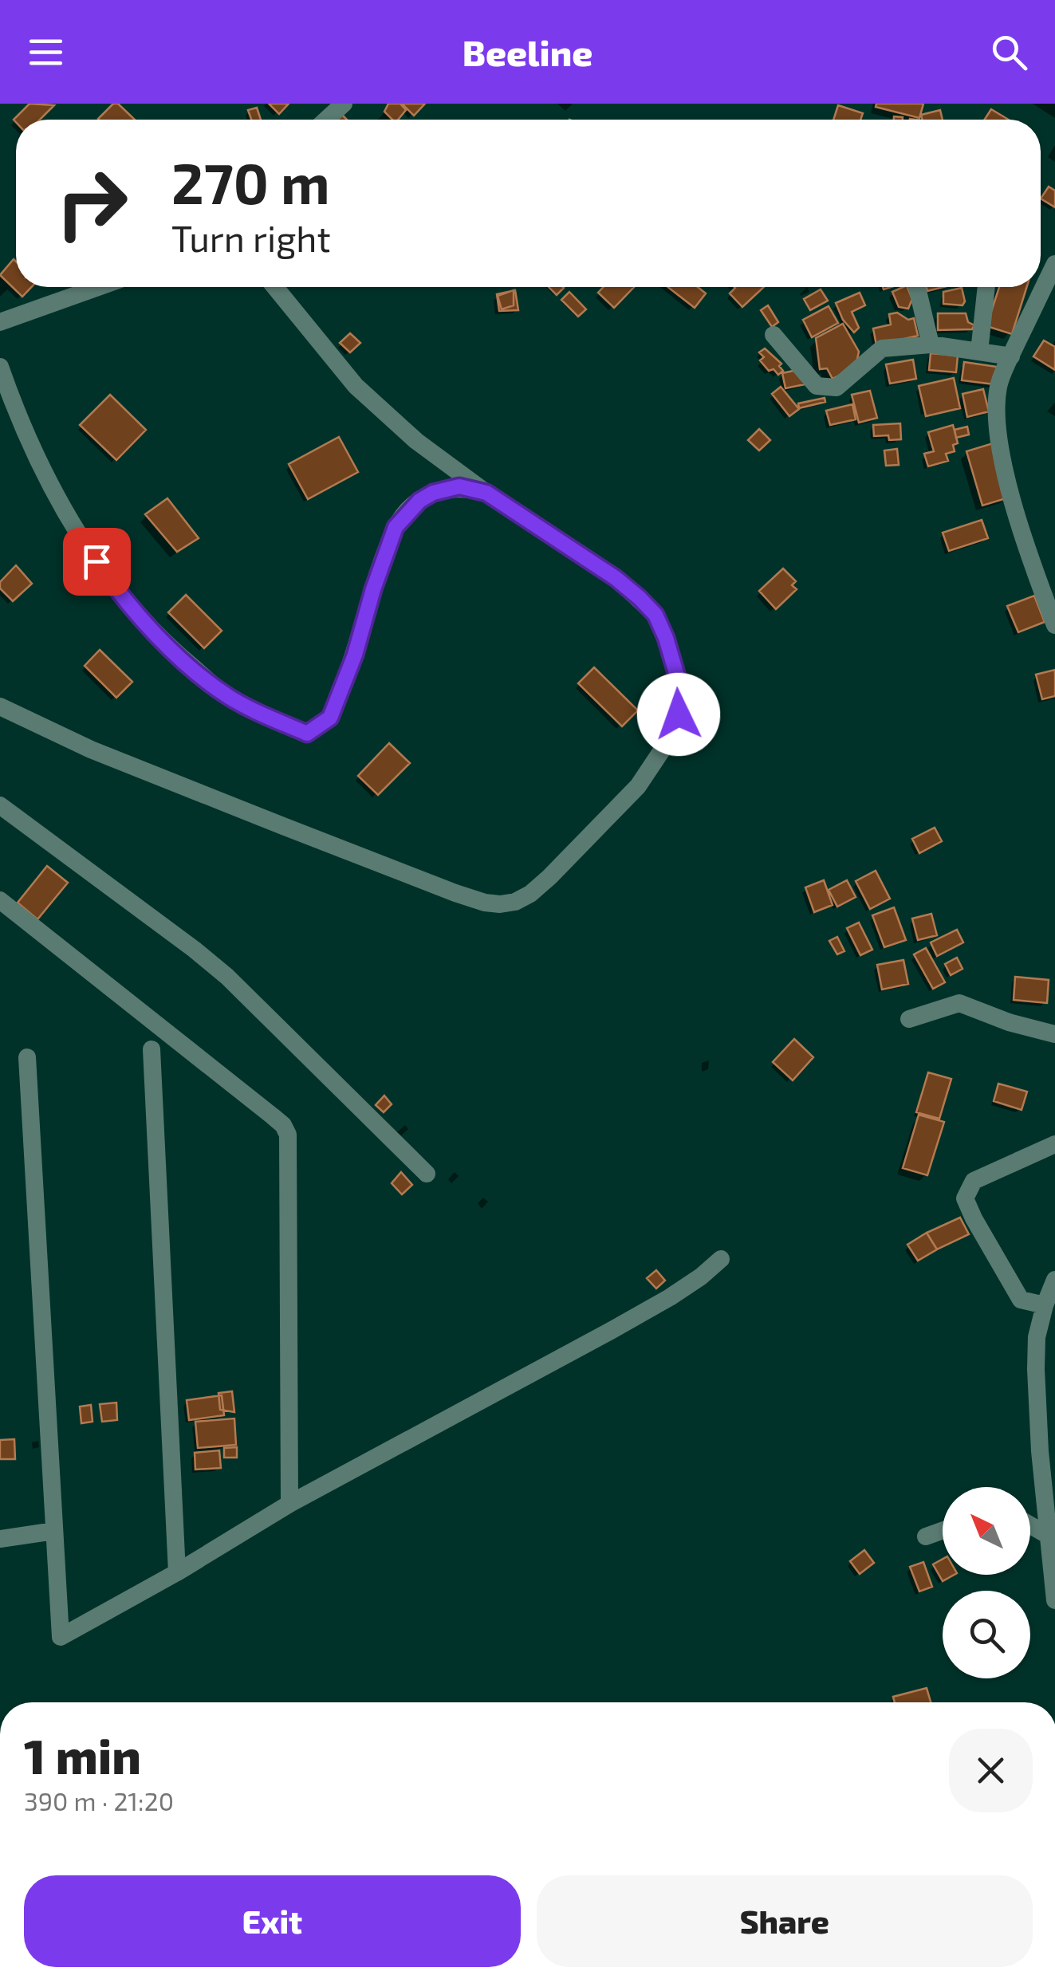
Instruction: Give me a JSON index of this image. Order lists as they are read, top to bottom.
{
  "north": "top left",
  "page": {
    "header": "Beeline",
    "turn": ["270 m", "Turn right"],
    "heading": ["1 min", "390 m · 21:20"],
    "buttons": ["Exit", "Share"]
  }
}
